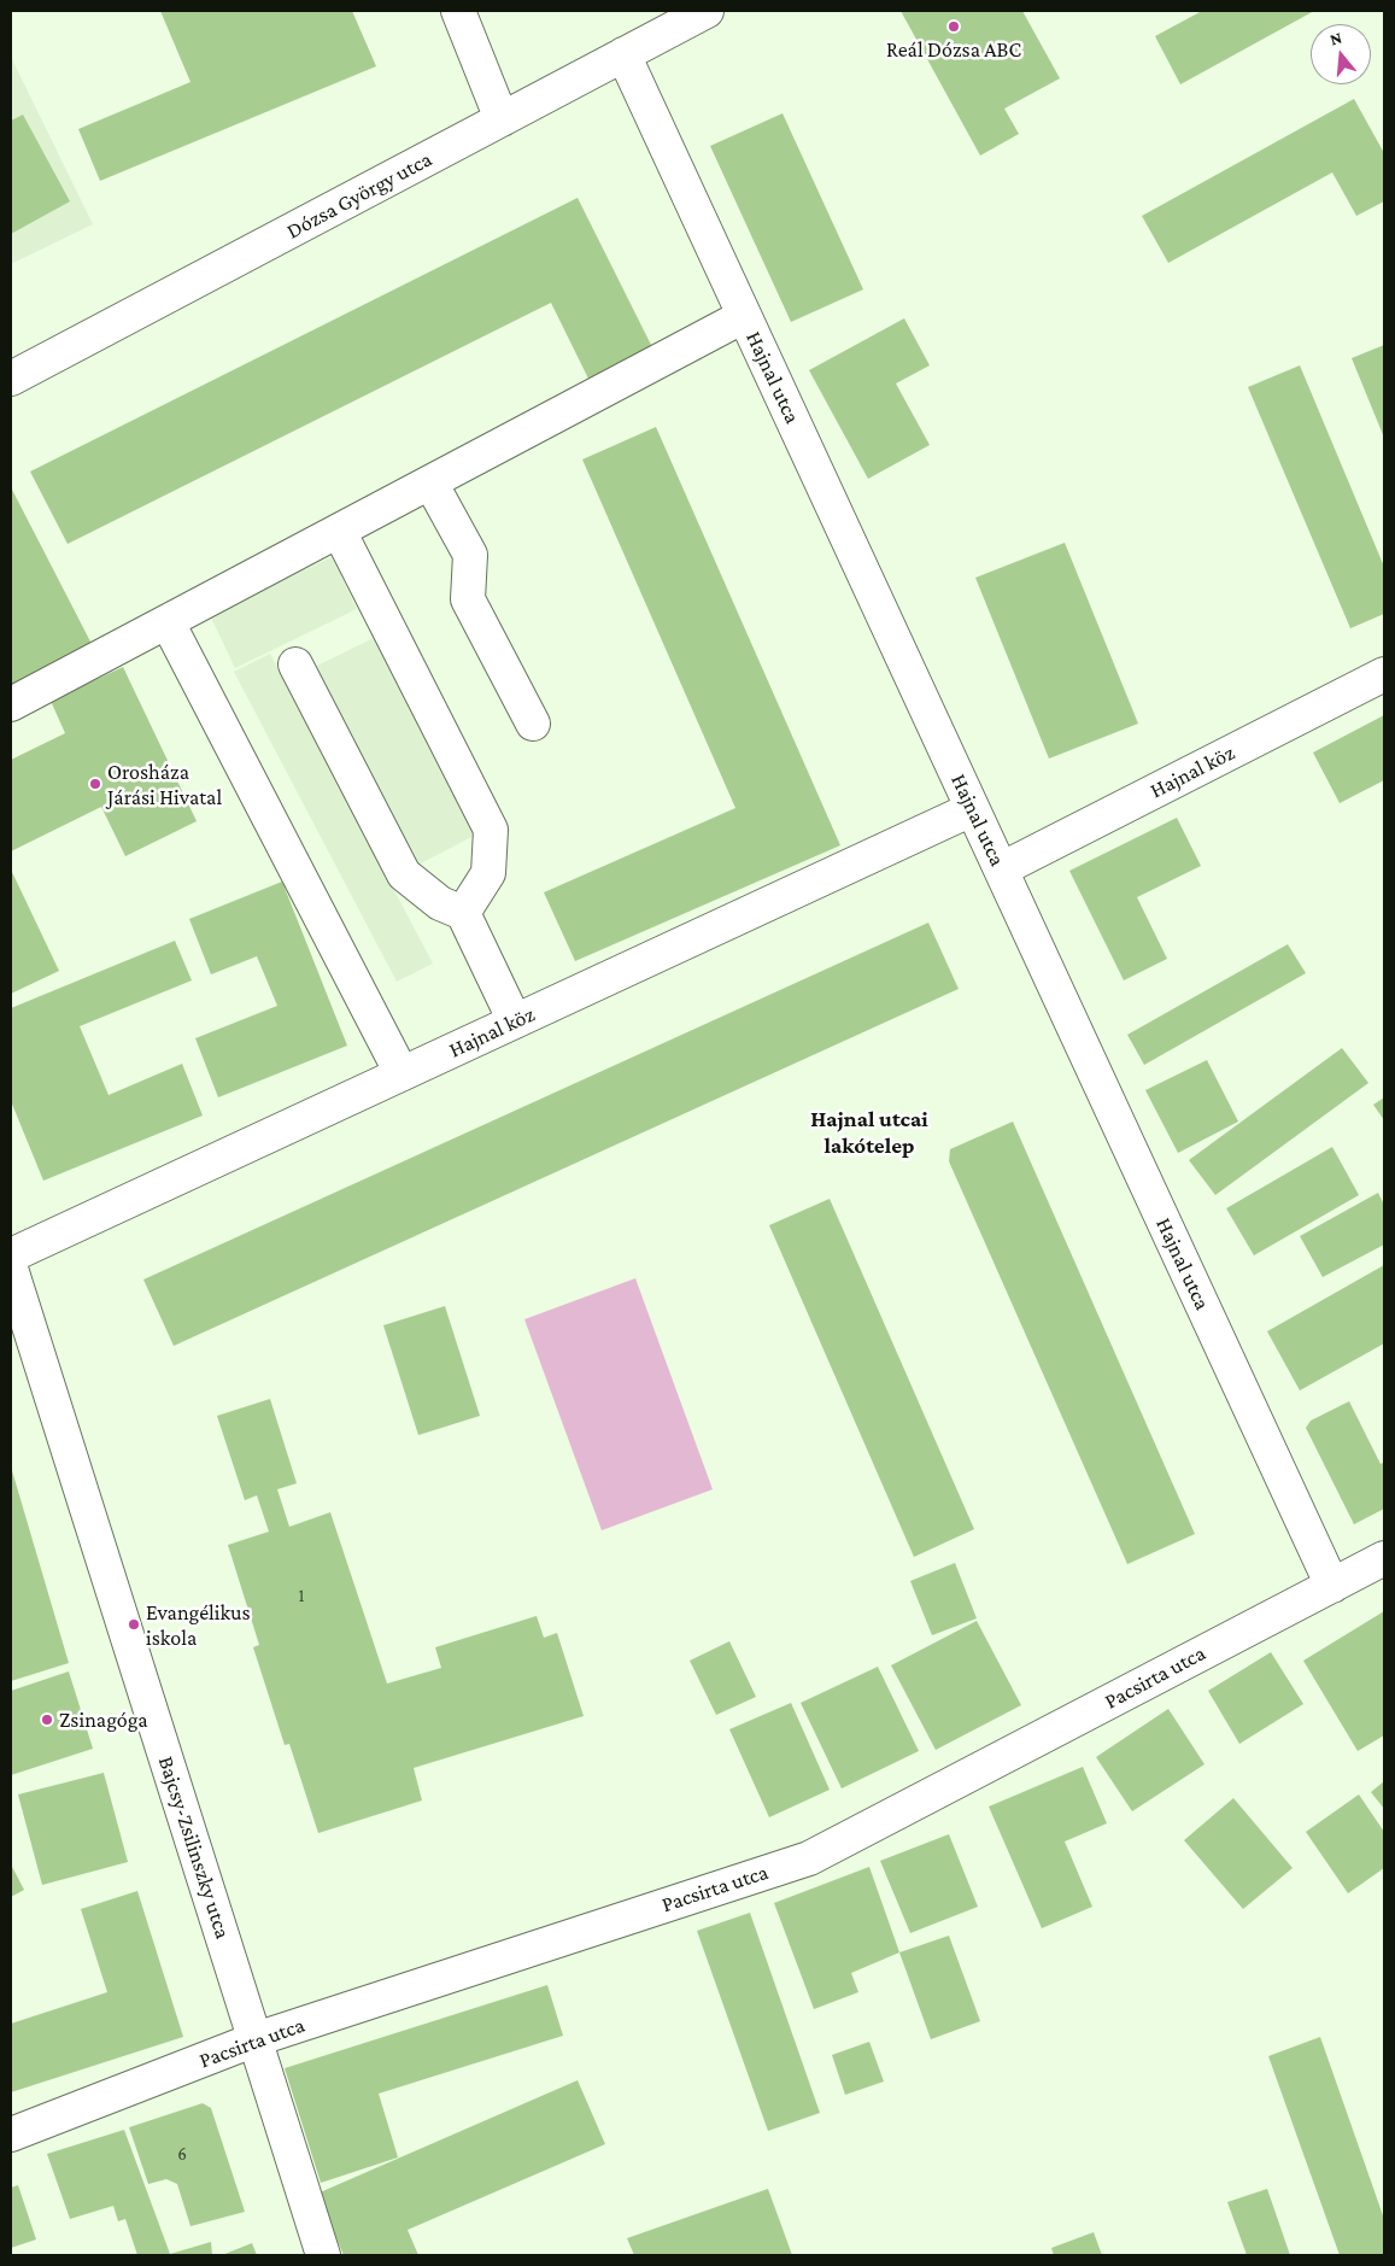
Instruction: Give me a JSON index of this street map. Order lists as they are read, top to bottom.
{
  "streets": {
    "street": [
      "Dózsa György utca",
      "Hajnal utca",
      "Hajnal köz",
      "Pacsirta utca",
      "Bajcsy-Zsilinszky utca"
    ]
  },
  "crossings": [
    ["Dózsa György utca", "Hajnal utca"],
    ["Hajnal utca", "Hajnal köz"],
    ["Hajnal utca", "Pacsirta utca"],
    ["Pacsirta utca", "Bajcsy-Zsilinszky utca"]
  ],
  "districts": ["Hajnal utcai lakótelep"],
  "places": [
    "Reál Dózsa ABC",
    "Orosháza Járási Hivatal",
    "Evangélikus iskola",
    "Zsinagóga"
  ],
  "house_numbers": ["1", "6"],
  "north": "top"
}
